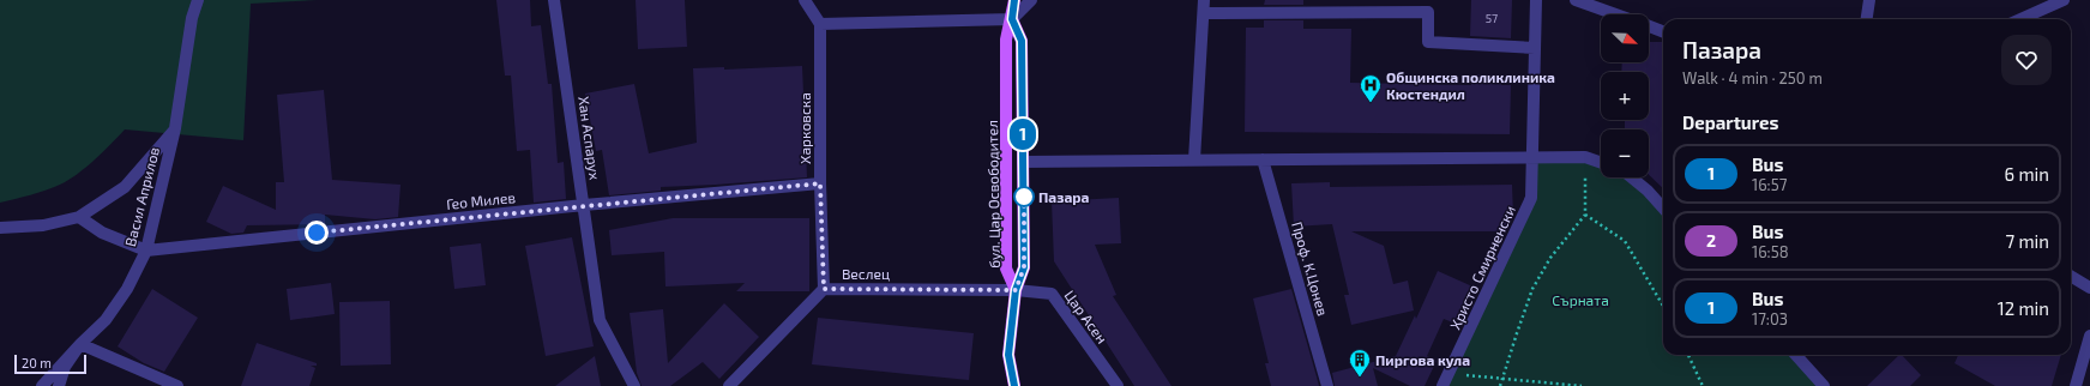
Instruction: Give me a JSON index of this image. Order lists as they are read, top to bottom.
{
  "streets": {
    "main road": ["бул. Цар Освободител"],
    "street": [
      "Харковска",
      "Хан Аспарух",
      "Васил Априлов",
      "Гео Милев",
      "Христо Смирненски",
      "Проф. К.Цонев",
      "Веслец",
      "Цар Асен"
    ]
  },
  "crossings": [
    ["Харковска", "Гео Милев"],
    ["Харковска", "Веслец"],
    ["Хан Аспарух", "Гео Милев"],
    ["бул. Цар Освободител", "Веслец"],
    ["бул. Цар Освободител", "Цар Асен"],
    ["Васил Априлов", "Гео Милев"],
    ["Веслец", "Цар Асен"]
  ],
  "parks": ["Сърната"],
  "places": {
    "hospital": ["Общинска поликлиника Кюстендил"],
    "other": ["Пазара"],
    "building": ["Пиргова кула"]
  },
  "lines": ["bus line 1"],
  "house_numbers": ["57"],
  "scale_bar": "20 m",
  "north": "bottom right",
  "page": {
    "on_map": "1",
    "map_buttons": ["+", "−"],
    "heading": [
      ["Пазара", "Walk · 4 min · 250 m"],
      "Departures"
    ],
    "list": [
      {
        "mark": "1",
        "name": "Bus",
        "note": "16:57",
        "value": "6 min"
      },
      {
        "mark": "2",
        "name": "Bus",
        "note": "16:58",
        "value": "7 min"
      },
      {
        "mark": "1",
        "name": "Bus",
        "note": "17:03",
        "value": "12 min"
      }
    ],
    "scale": "20 m"
  }
}
